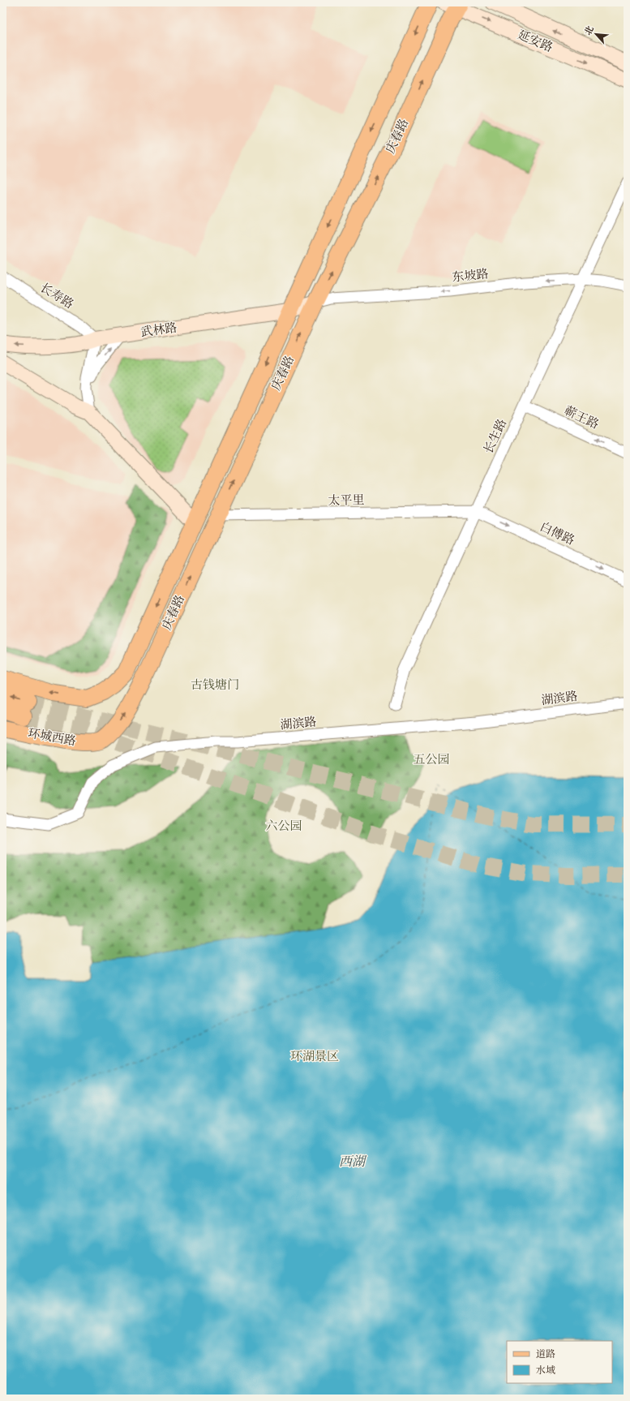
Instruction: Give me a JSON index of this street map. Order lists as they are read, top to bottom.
{
  "streets": {
    "main road": ["庆春路", "环城西路"],
    "street": [
      "延安路",
      "东坡路",
      "长寿路",
      "武林路",
      "蕲王路",
      "长生路",
      "太平里",
      "白傅路",
      "湖滨路"
    ]
  },
  "crossings": [
    ["延安路", "庆春路"],
    ["庆春路", "东坡路"],
    ["庆春路", "武林路"],
    ["庆春路", "太平里"],
    ["庆春路", "环城西路"],
    ["东坡路", "武林路"],
    ["东坡路", "长生路"],
    ["长寿路", "武林路"],
    ["蕲王路", "长生路"],
    ["长生路", "太平里"],
    ["长生路", "白傅路"],
    ["太平里", "白傅路"]
  ],
  "one_way": ["东坡路", "蕲王路", "白傅路"],
  "water": ["西湖"],
  "parks": [
    "古钱塘门",
    "五公园",
    "六公园",
    "环湖景区"
  ],
  "legend": ["道路", "水域"],
  "north": "top left"
}
